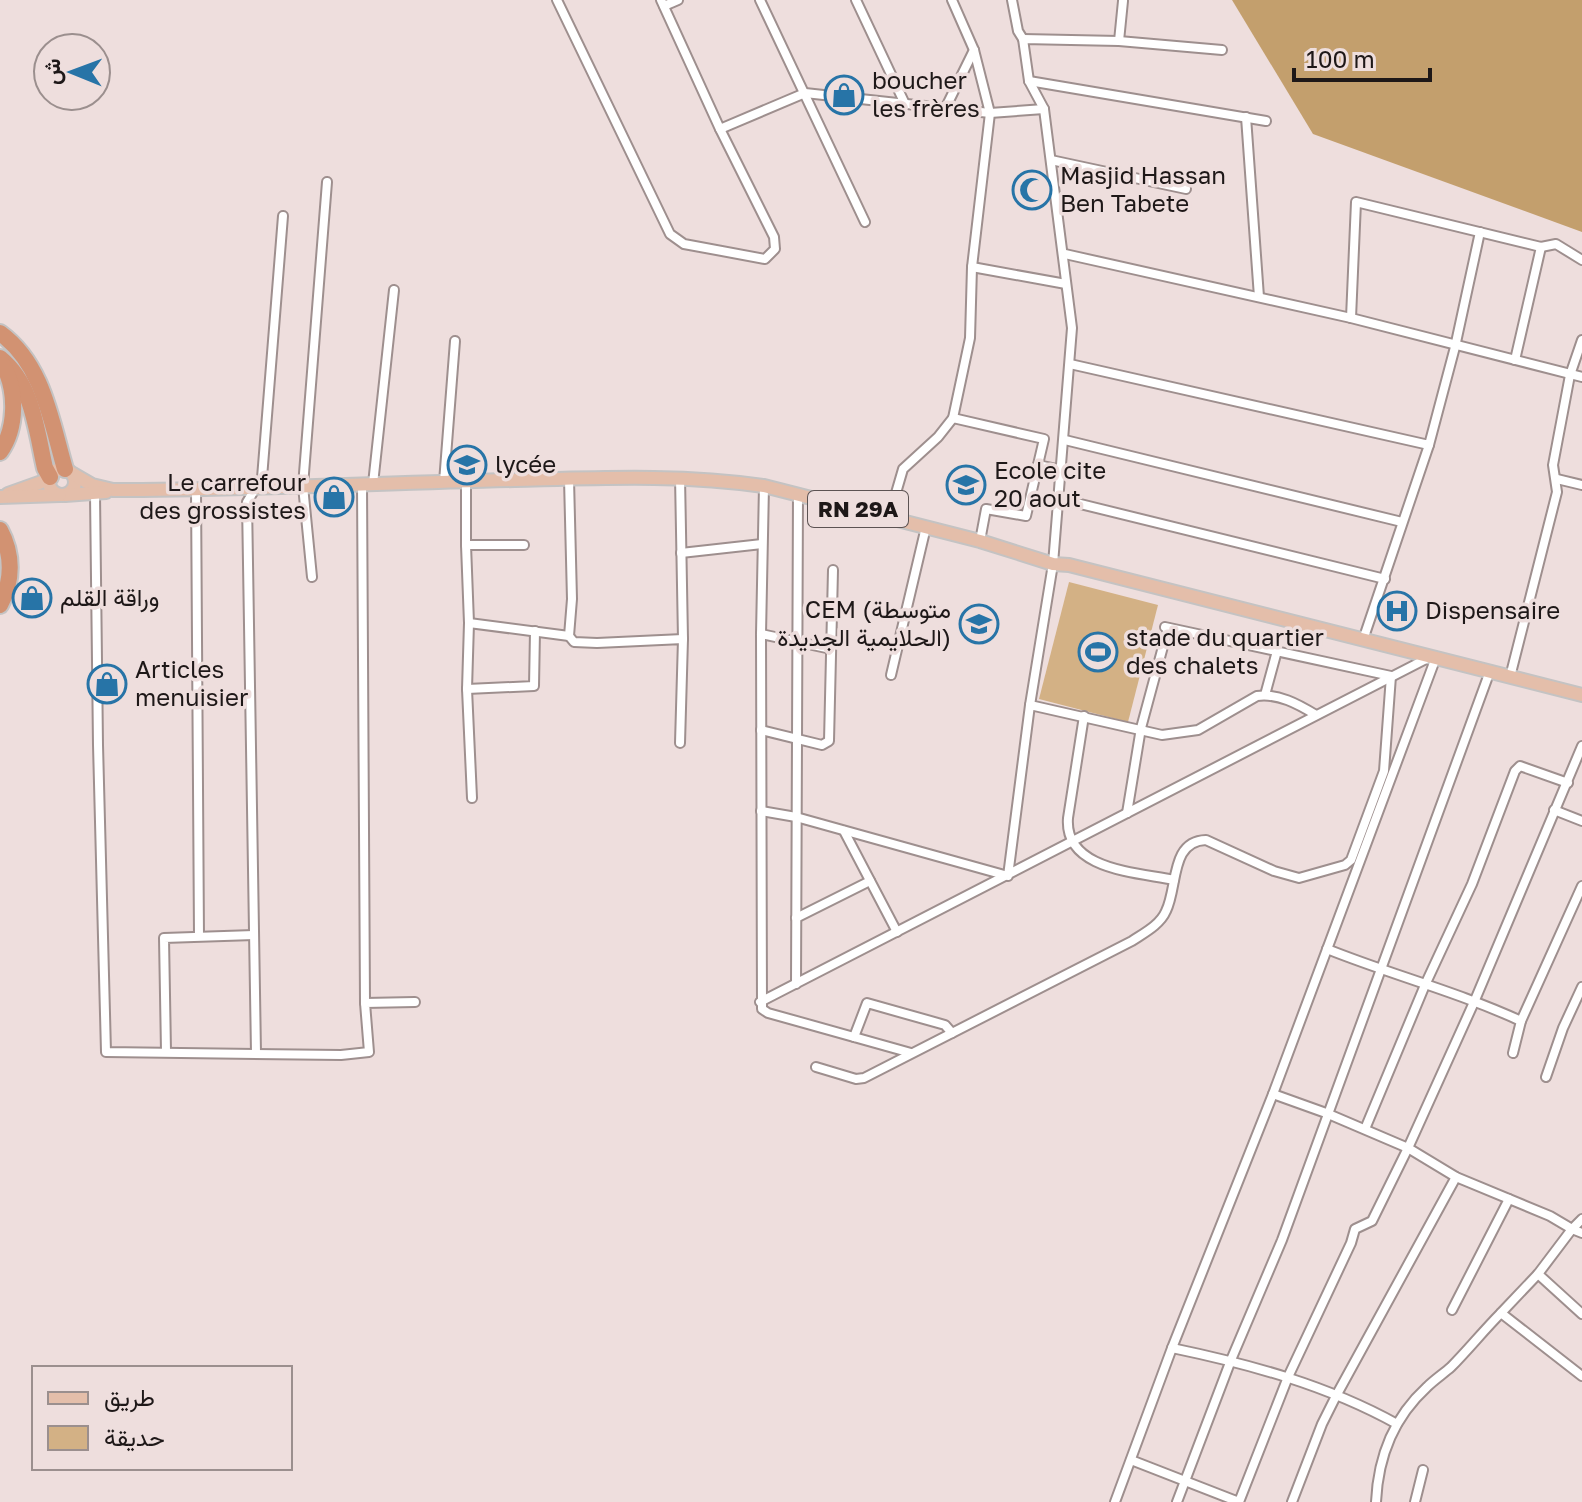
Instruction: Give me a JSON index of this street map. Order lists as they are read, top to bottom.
{
  "streets": {
    "main road": ["RN 29A"]
  },
  "places": {
    "shop": [
      "boucher les frères",
      "Le carrefour des grossistes",
      "وراقة القلم",
      "Articles menuisier"
    ],
    "mosque": ["Masjid Hassan Ben Tabete"],
    "school or university": ["lycée", "Ecole cite 20 aout", "CEM (متوسطة الحلايمية الجديدة)"],
    "hospital": ["Dispensaire"],
    "sports": ["stade du quartier des chalets"]
  },
  "legend": ["طريق", "حديقة"],
  "scale_bar": "100 m",
  "north": "left"
}
